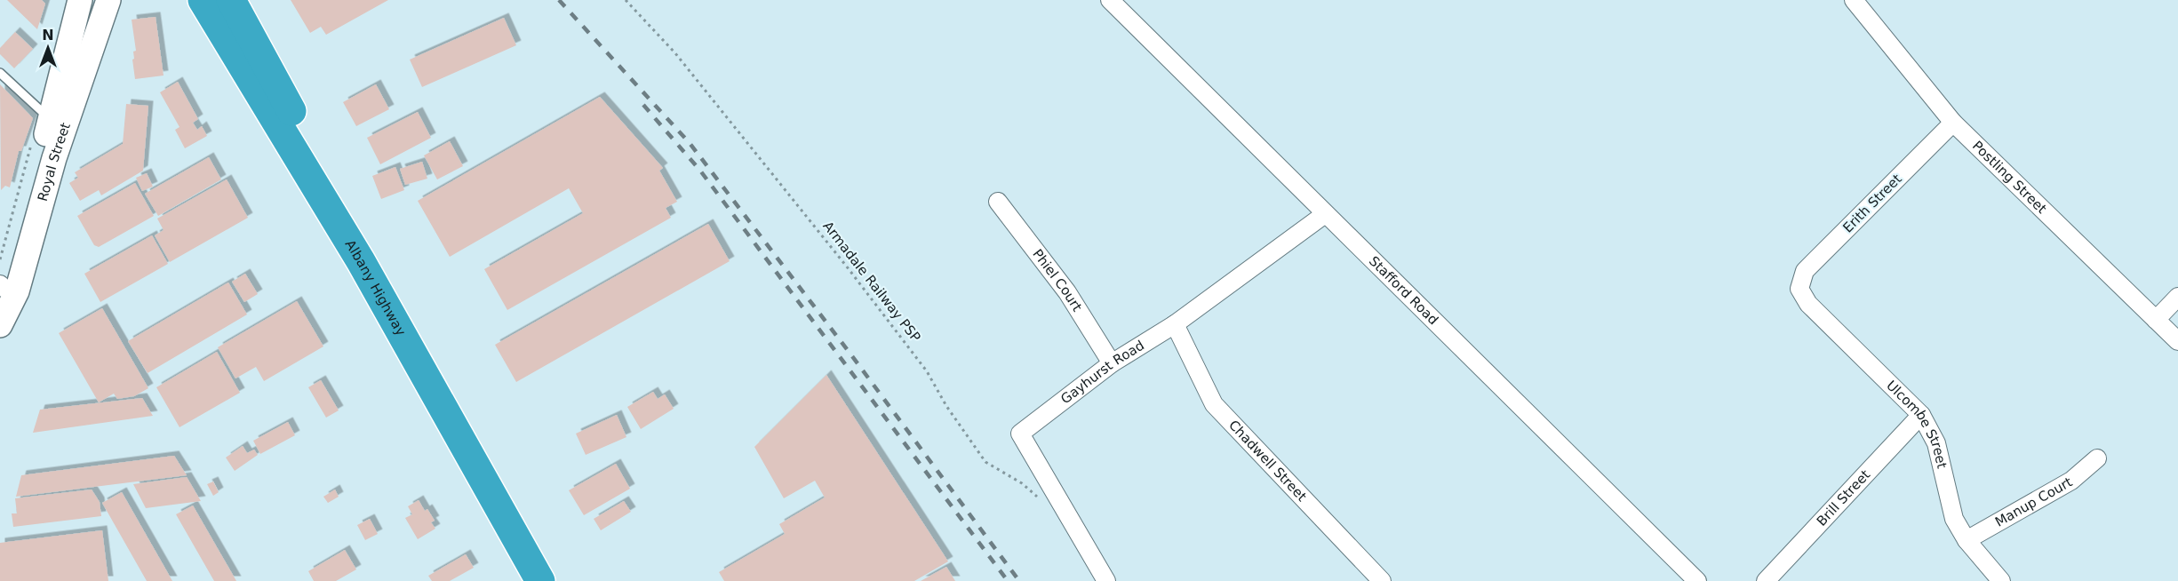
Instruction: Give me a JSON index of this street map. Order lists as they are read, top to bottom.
{
  "streets": {
    "highway": ["Albany Highway"],
    "main road": ["Royal Street"],
    "street": [
      "Postling Street",
      "Erith Street",
      "Phiel Court",
      "Stafford Road",
      "Gayhurst Road",
      "Ulcombe Street",
      "Chadwell Street",
      "Brill Street",
      "Manup Court"
    ],
    "path": ["Armadale Railway PSP"]
  },
  "crossings": [
    ["Postling Street", "Erith Street"],
    ["Erith Street", "Ulcombe Street"],
    ["Phiel Court", "Gayhurst Road"],
    ["Stafford Road", "Gayhurst Road"],
    ["Gayhurst Road", "Chadwell Street"],
    ["Ulcombe Street", "Brill Street"],
    ["Ulcombe Street", "Manup Court"]
  ],
  "north": "top"
}
